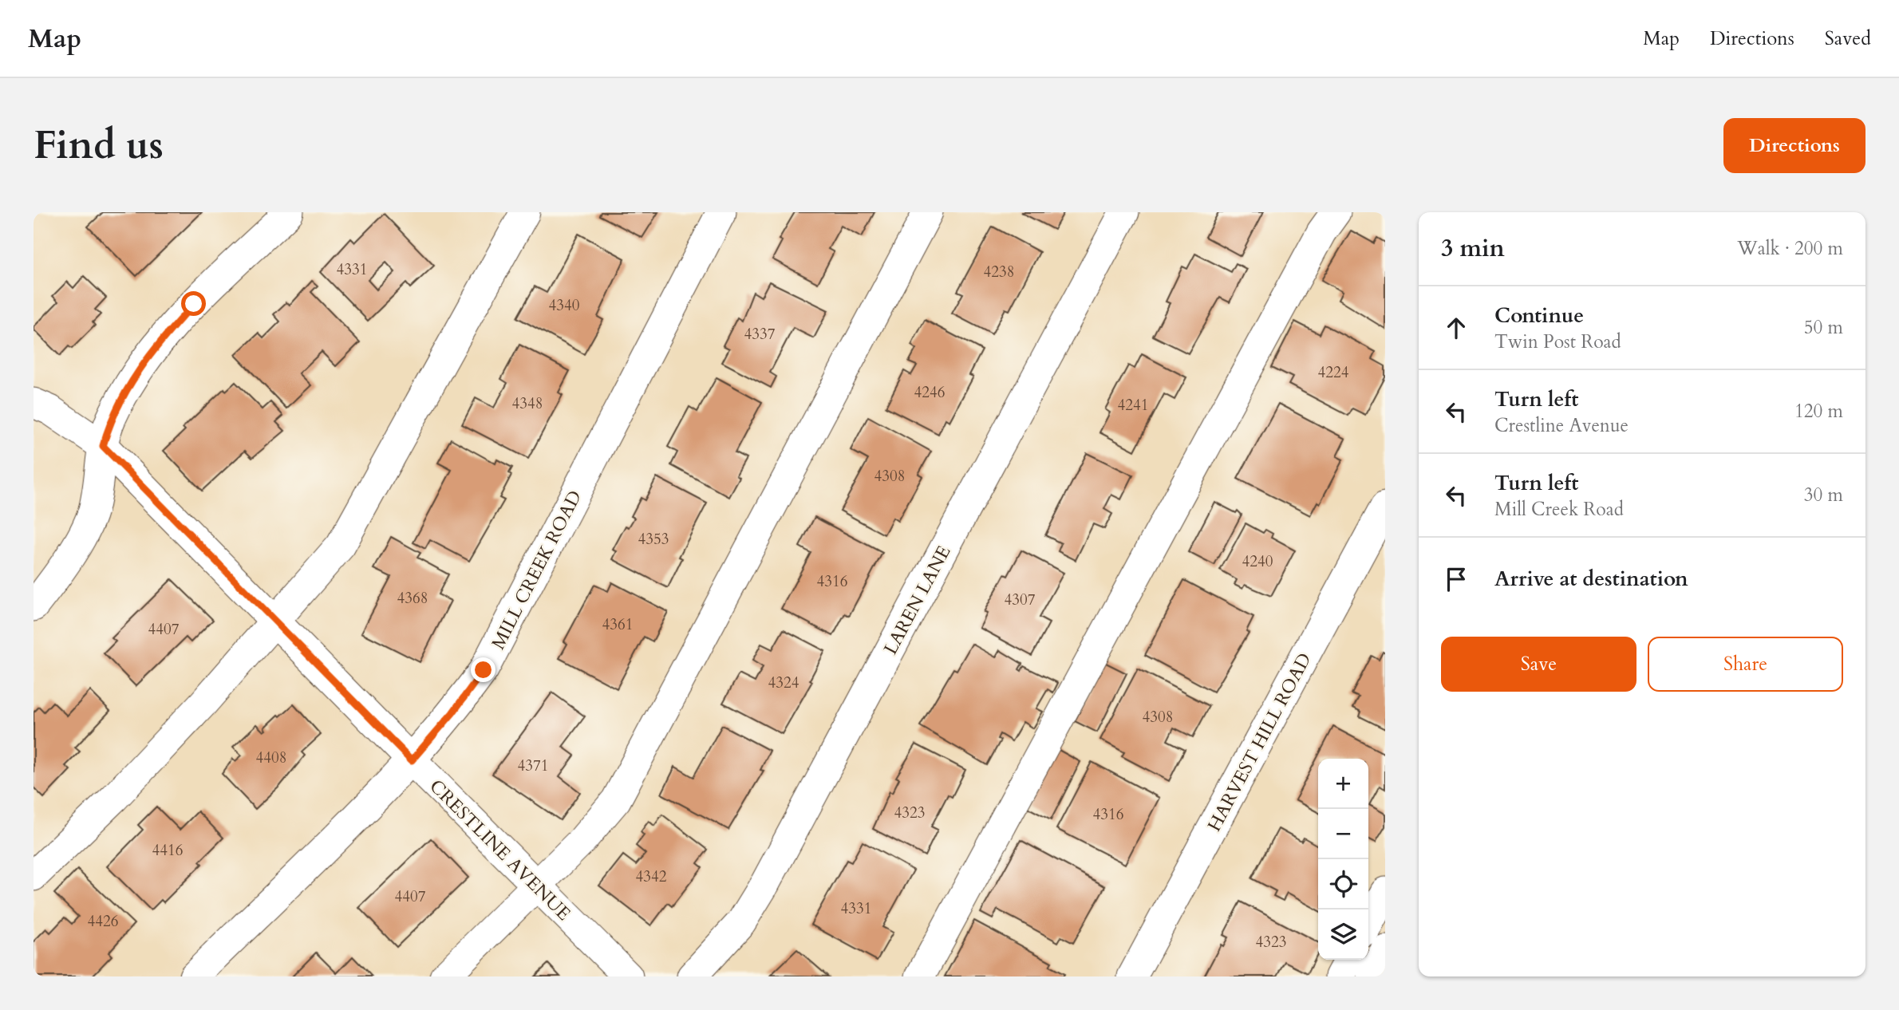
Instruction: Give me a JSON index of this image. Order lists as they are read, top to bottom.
{
  "streets": {
    "street": [
      "MILL CREEK ROAD",
      "LAREN LANE",
      "HARVEST HILL ROAD",
      "CRESTLINE AVENUE"
    ]
  },
  "crossings": [
    ["MILL CREEK ROAD", "CRESTLINE AVENUE"]
  ],
  "house_numbers": [
    "4331",
    "4238",
    "4340",
    "4337",
    "4224",
    "4246",
    "4348",
    "4241",
    "4308",
    "4353",
    "4240",
    "4316",
    "4368",
    "4307",
    "4361",
    "4407",
    "4324",
    "4308",
    "4408",
    "4371",
    "4323",
    "4316",
    "4416",
    "4342",
    "4407",
    "4331",
    "4426",
    "4323"
  ],
  "page": {
    "header": "Map",
    "nav": ["Map", "Directions", "Saved"],
    "buttons": [
      "Directions",
      ["Save", "Share"]
    ],
    "title": "Find us",
    "heading": ["3 min", "Walk · 200 m"],
    "list": [
      ["Continue", "Twin Post Road", "50 m"],
      ["Turn left", "Crestline Avenue", "120 m"],
      ["Turn left", "Mill Creek Road", "30 m"],
      "Arrive at destination"
    ],
    "map_buttons": ["+", "−"]
  }
}
